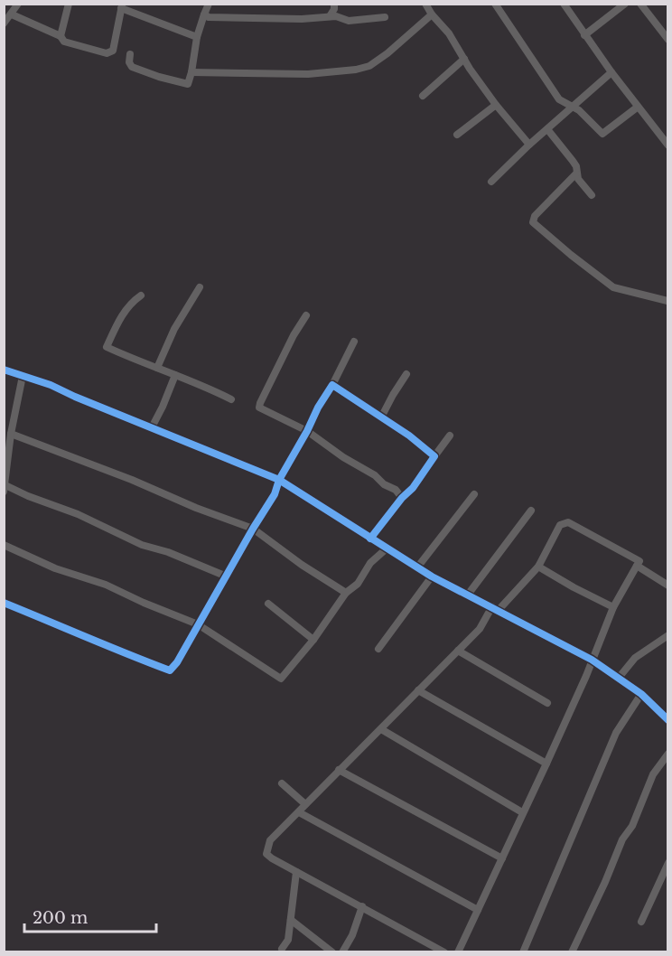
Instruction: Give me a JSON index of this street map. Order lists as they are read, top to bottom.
{
  "scale_bar": "200 m"
}
